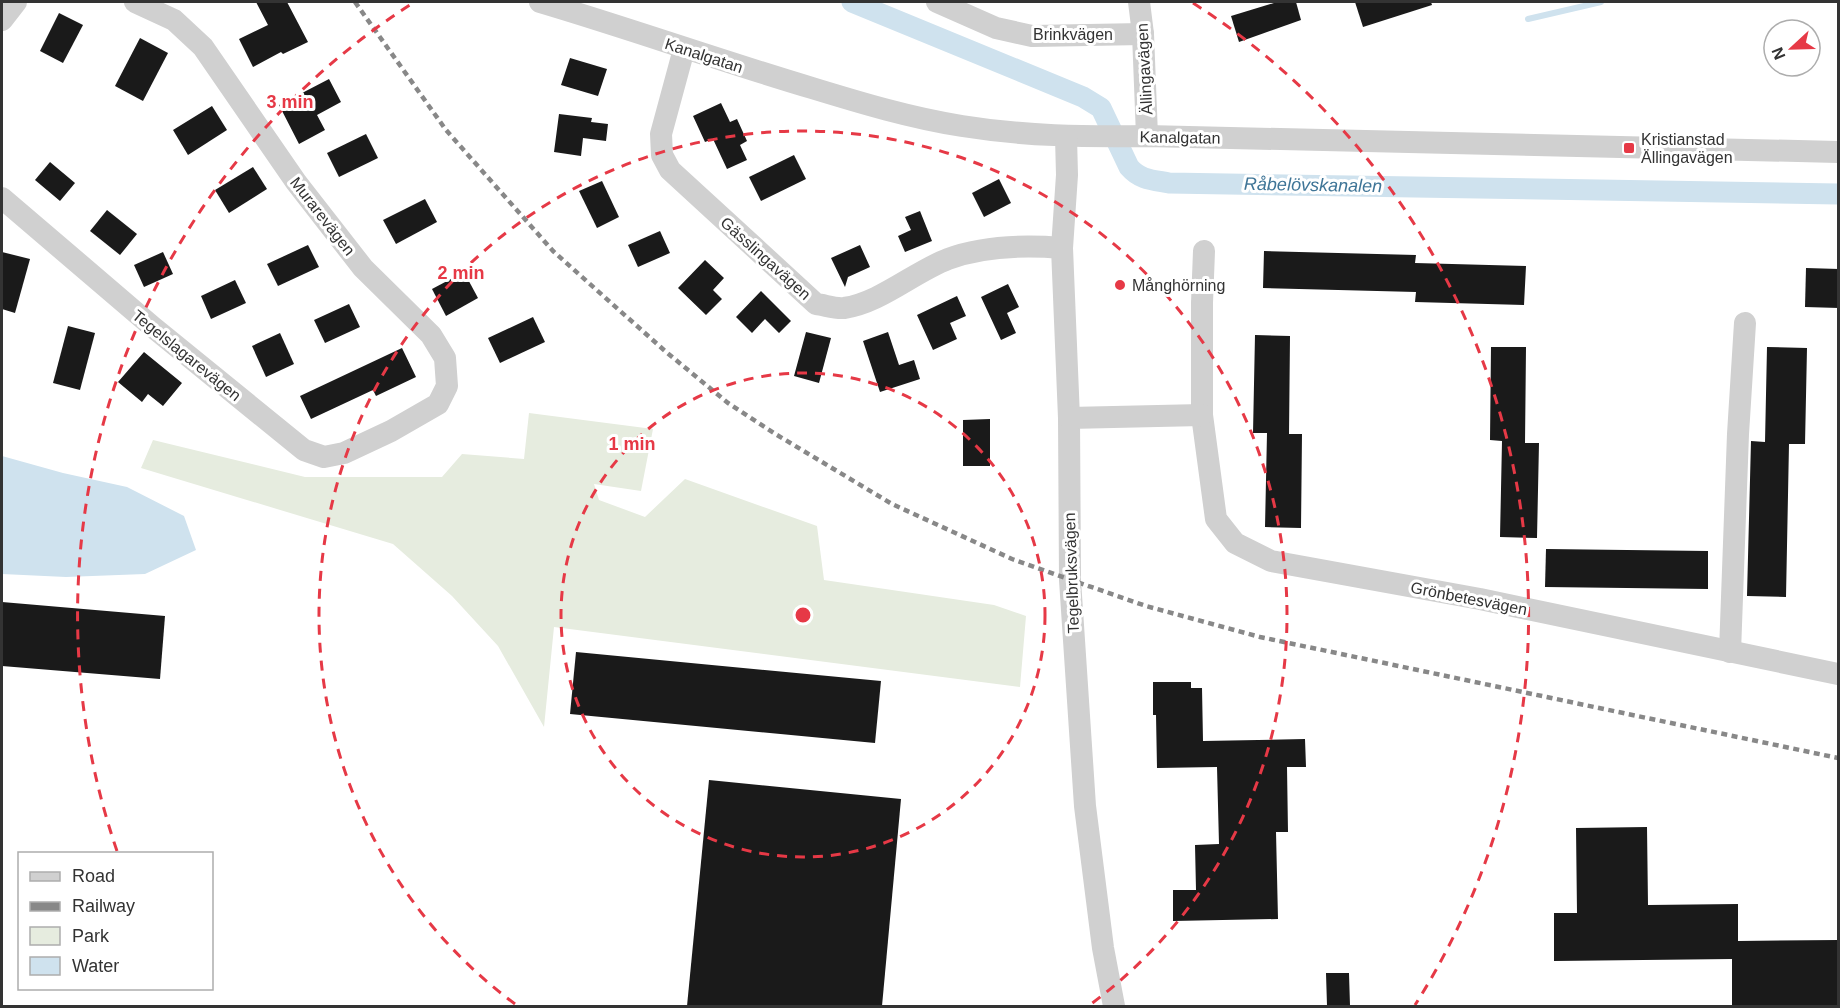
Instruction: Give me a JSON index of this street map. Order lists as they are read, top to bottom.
{
  "streets": {
    "street": [
      "Brinkvägen",
      "Kanalgatan",
      "Ällingavägen",
      "Murarevägen",
      "Gässlingavägen",
      "Tegelslagarevägen",
      "Tegelbruksvägen",
      "Grönbetesvägen"
    ]
  },
  "crossings": [
    ["Brinkvägen", "Ällingavägen"],
    ["Kanalgatan", "Ällingavägen"],
    ["Kanalgatan", "Gässlingavägen"],
    ["Kanalgatan", "Tegelbruksvägen"],
    ["Murarevägen", "Tegelslagarevägen"],
    ["Gässlingavägen", "Tegelbruksvägen"]
  ],
  "water": ["Råbelövskanalen"],
  "places": {
    "transit": ["Kristianstad Ällingavägen"],
    "other": ["Månghörning"]
  },
  "legend": [
    "Road",
    "Railway",
    "Park",
    "Water"
  ],
  "north": "left",
  "rings": ["3 min", "2 min", "1 min"]
}
